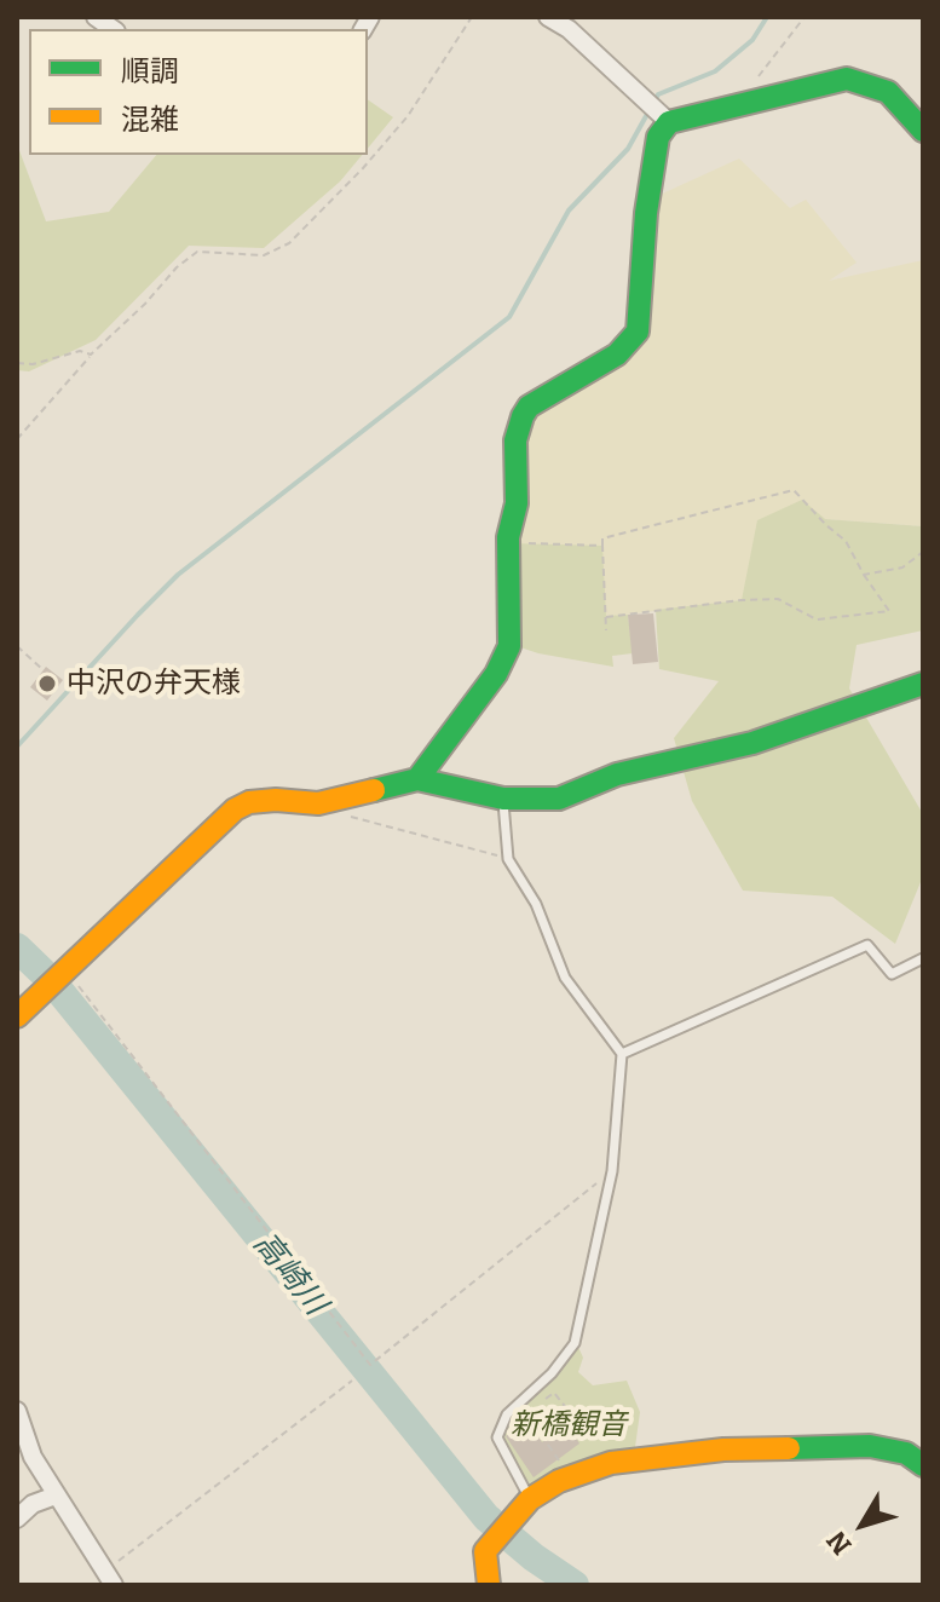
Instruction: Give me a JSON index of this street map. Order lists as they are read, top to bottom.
{
  "water": ["高崎川"],
  "parks": ["新橋観音"],
  "places": ["中沢の弁天様"],
  "legend": ["順調", "混雑"],
  "north": "bottom left"
}
